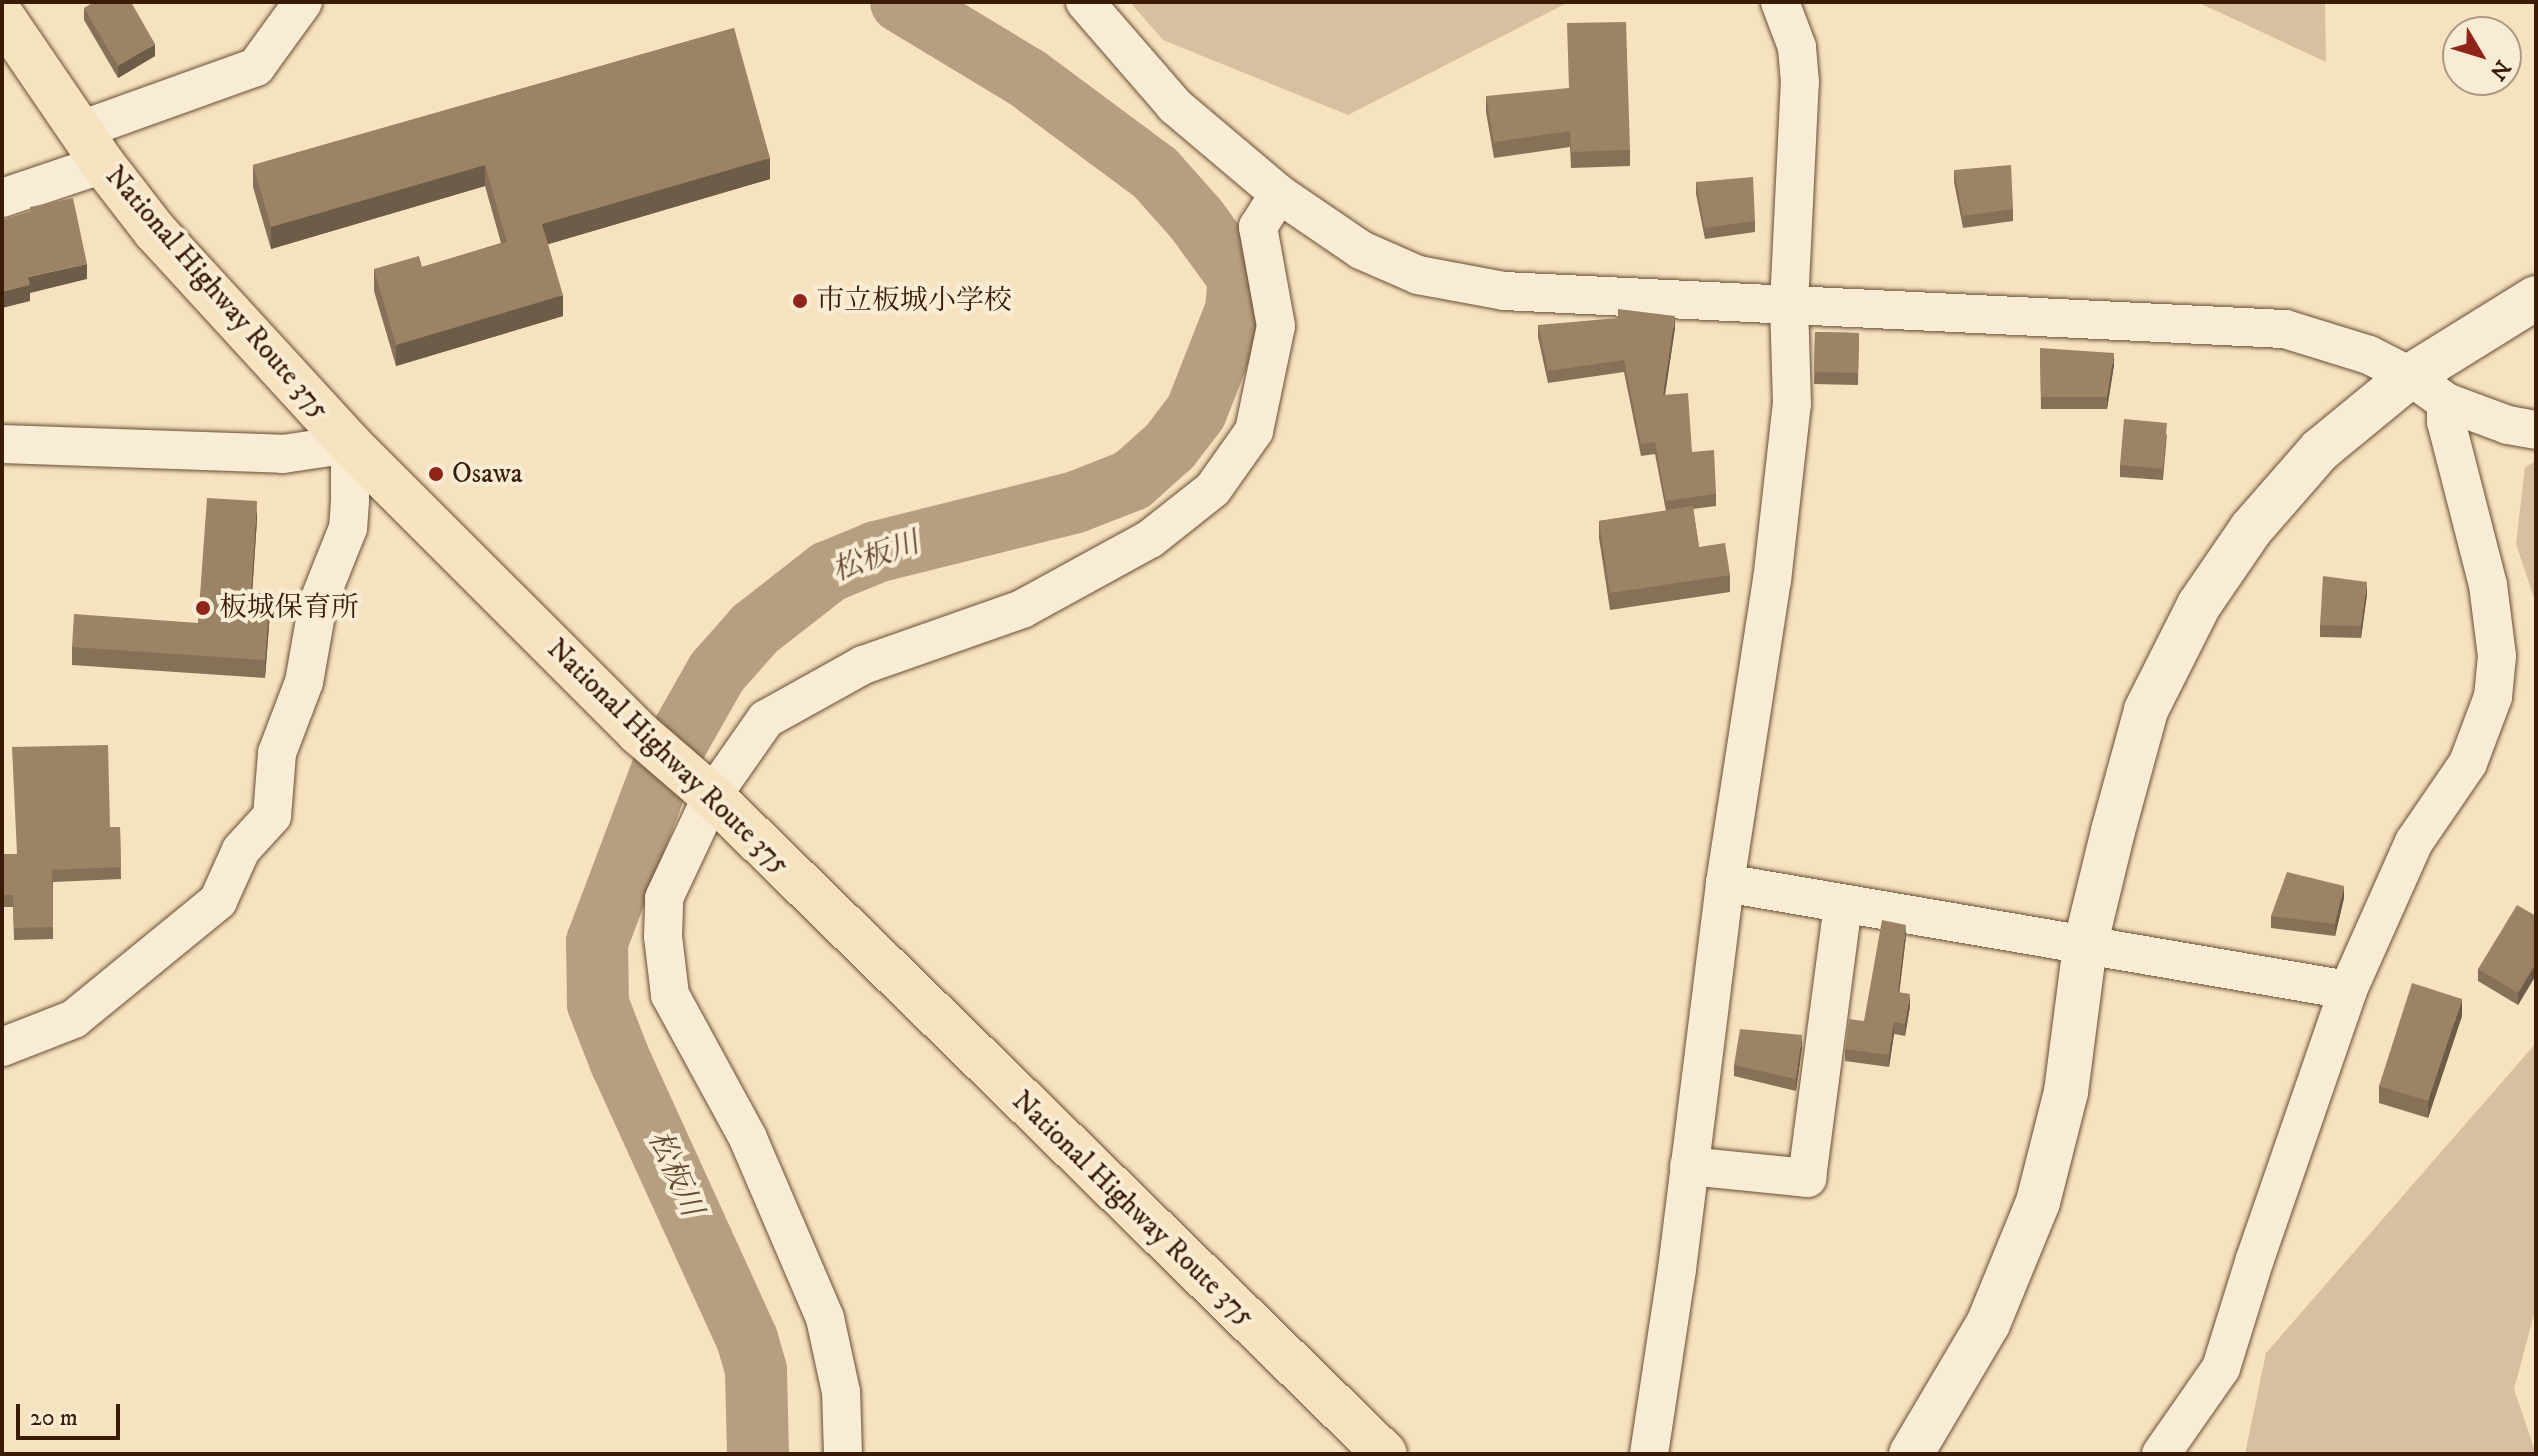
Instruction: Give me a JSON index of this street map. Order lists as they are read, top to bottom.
{
  "streets": {
    "highway": ["National Highway Route 375"]
  },
  "water": ["松板川"],
  "places": ["市立板城小学校", "Osawa", "板城保育所"],
  "scale_bar": "20 m",
  "north": "bottom right"
}
